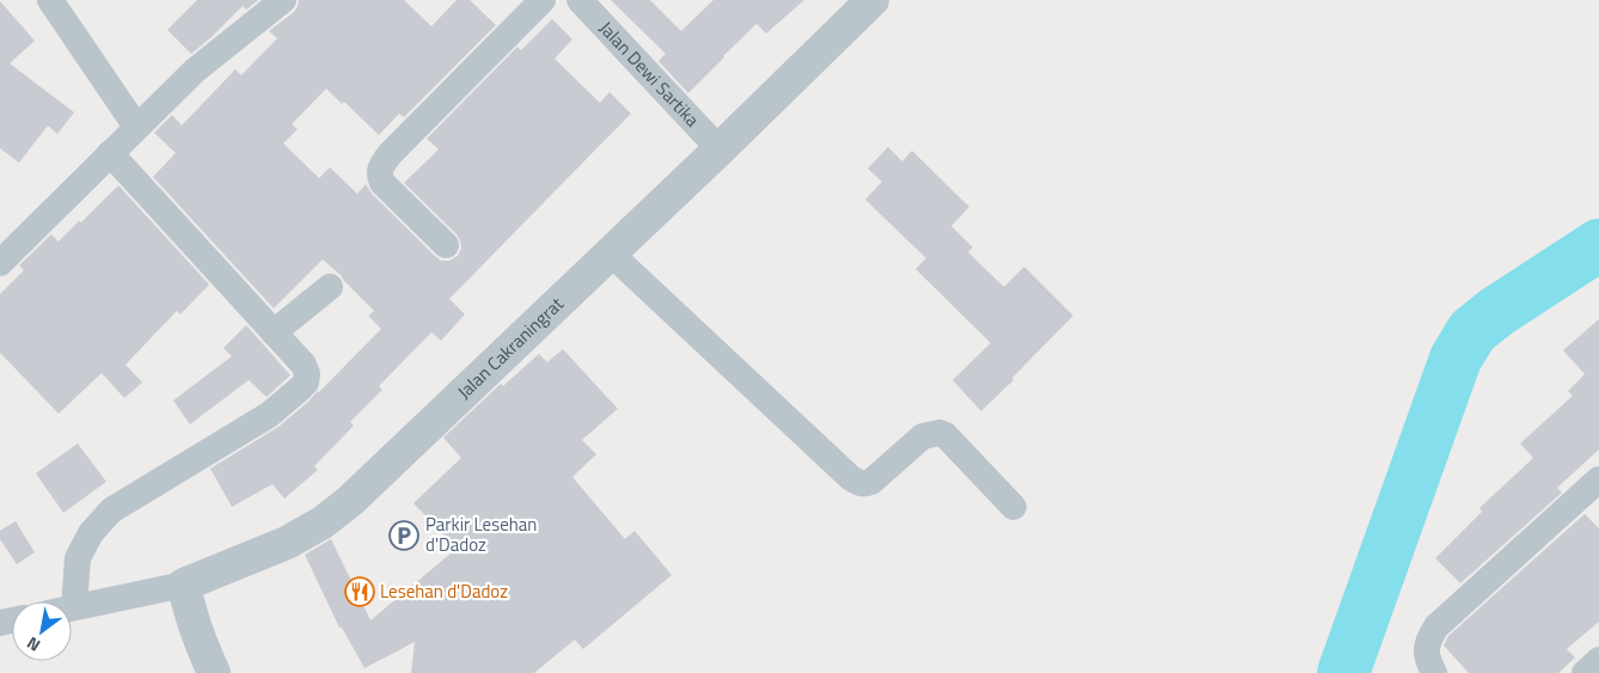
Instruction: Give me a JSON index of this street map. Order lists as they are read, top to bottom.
{
  "streets": {
    "street": ["Jalan Dewi Sartika", "Jalan Cakraningrat"]
  },
  "crossings": [
    ["Jalan Dewi Sartika", "Jalan Cakraningrat"]
  ],
  "places": {
    "parking": ["Parkir Lesehan d'Dadoz"],
    "restaurant": ["Lesehan d'Dadoz"]
  },
  "north": "bottom left"
}
